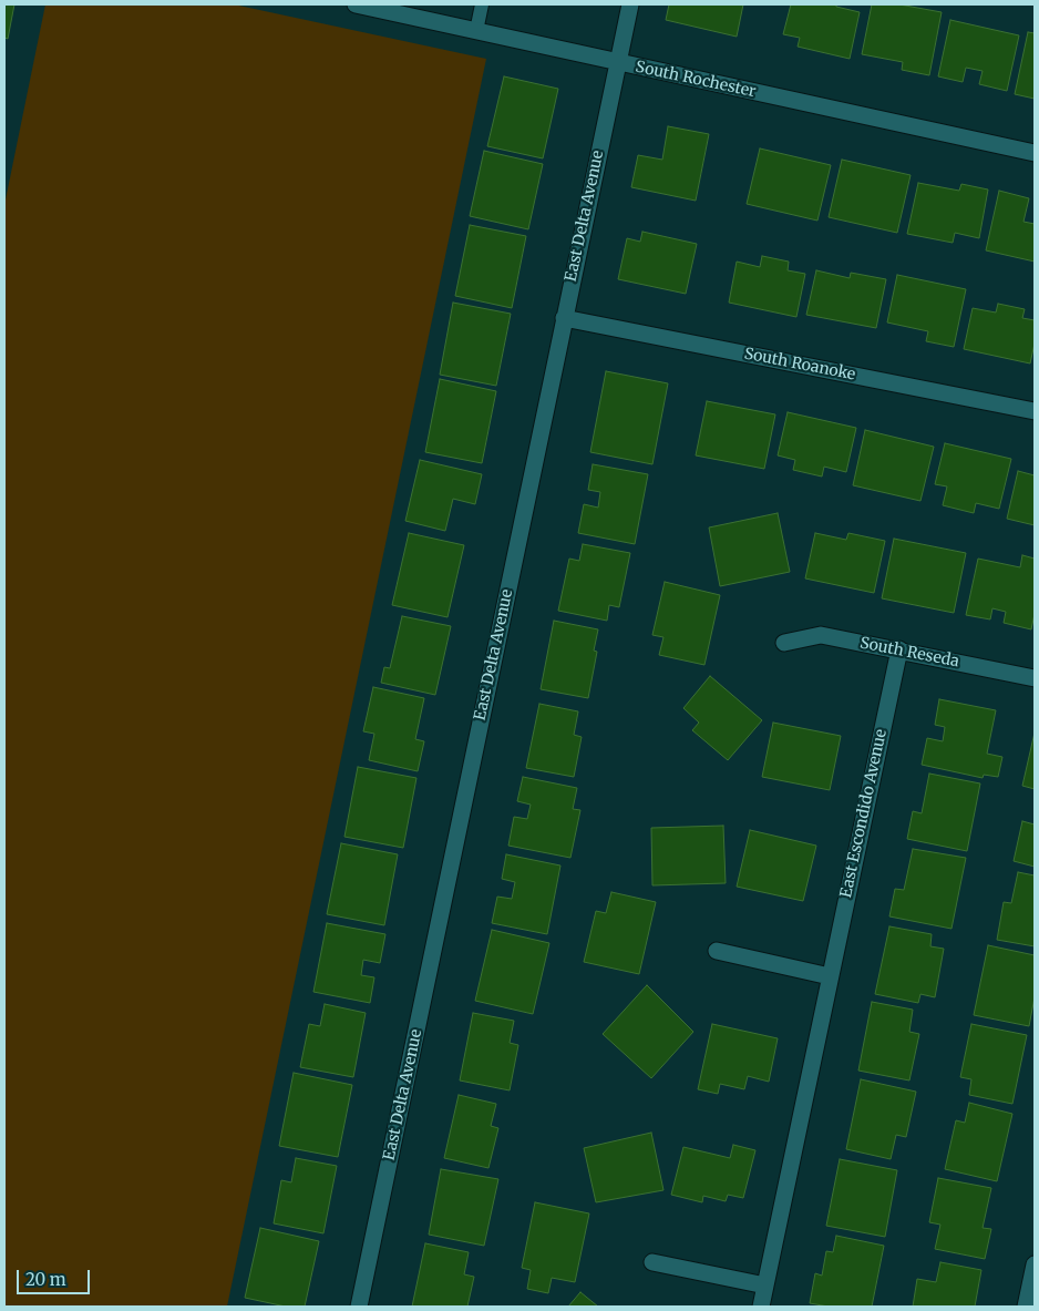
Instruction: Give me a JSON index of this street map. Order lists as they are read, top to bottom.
{
  "streets": {
    "street": [
      "South Rochester",
      "East Delta Avenue",
      "South Roanoke",
      "South Reseda",
      "East Escondido Avenue"
    ]
  },
  "crossings": [
    ["South Rochester", "East Delta Avenue"],
    ["East Delta Avenue", "South Roanoke"],
    ["South Reseda", "East Escondido Avenue"]
  ],
  "scale_bar": "20 m"
}
